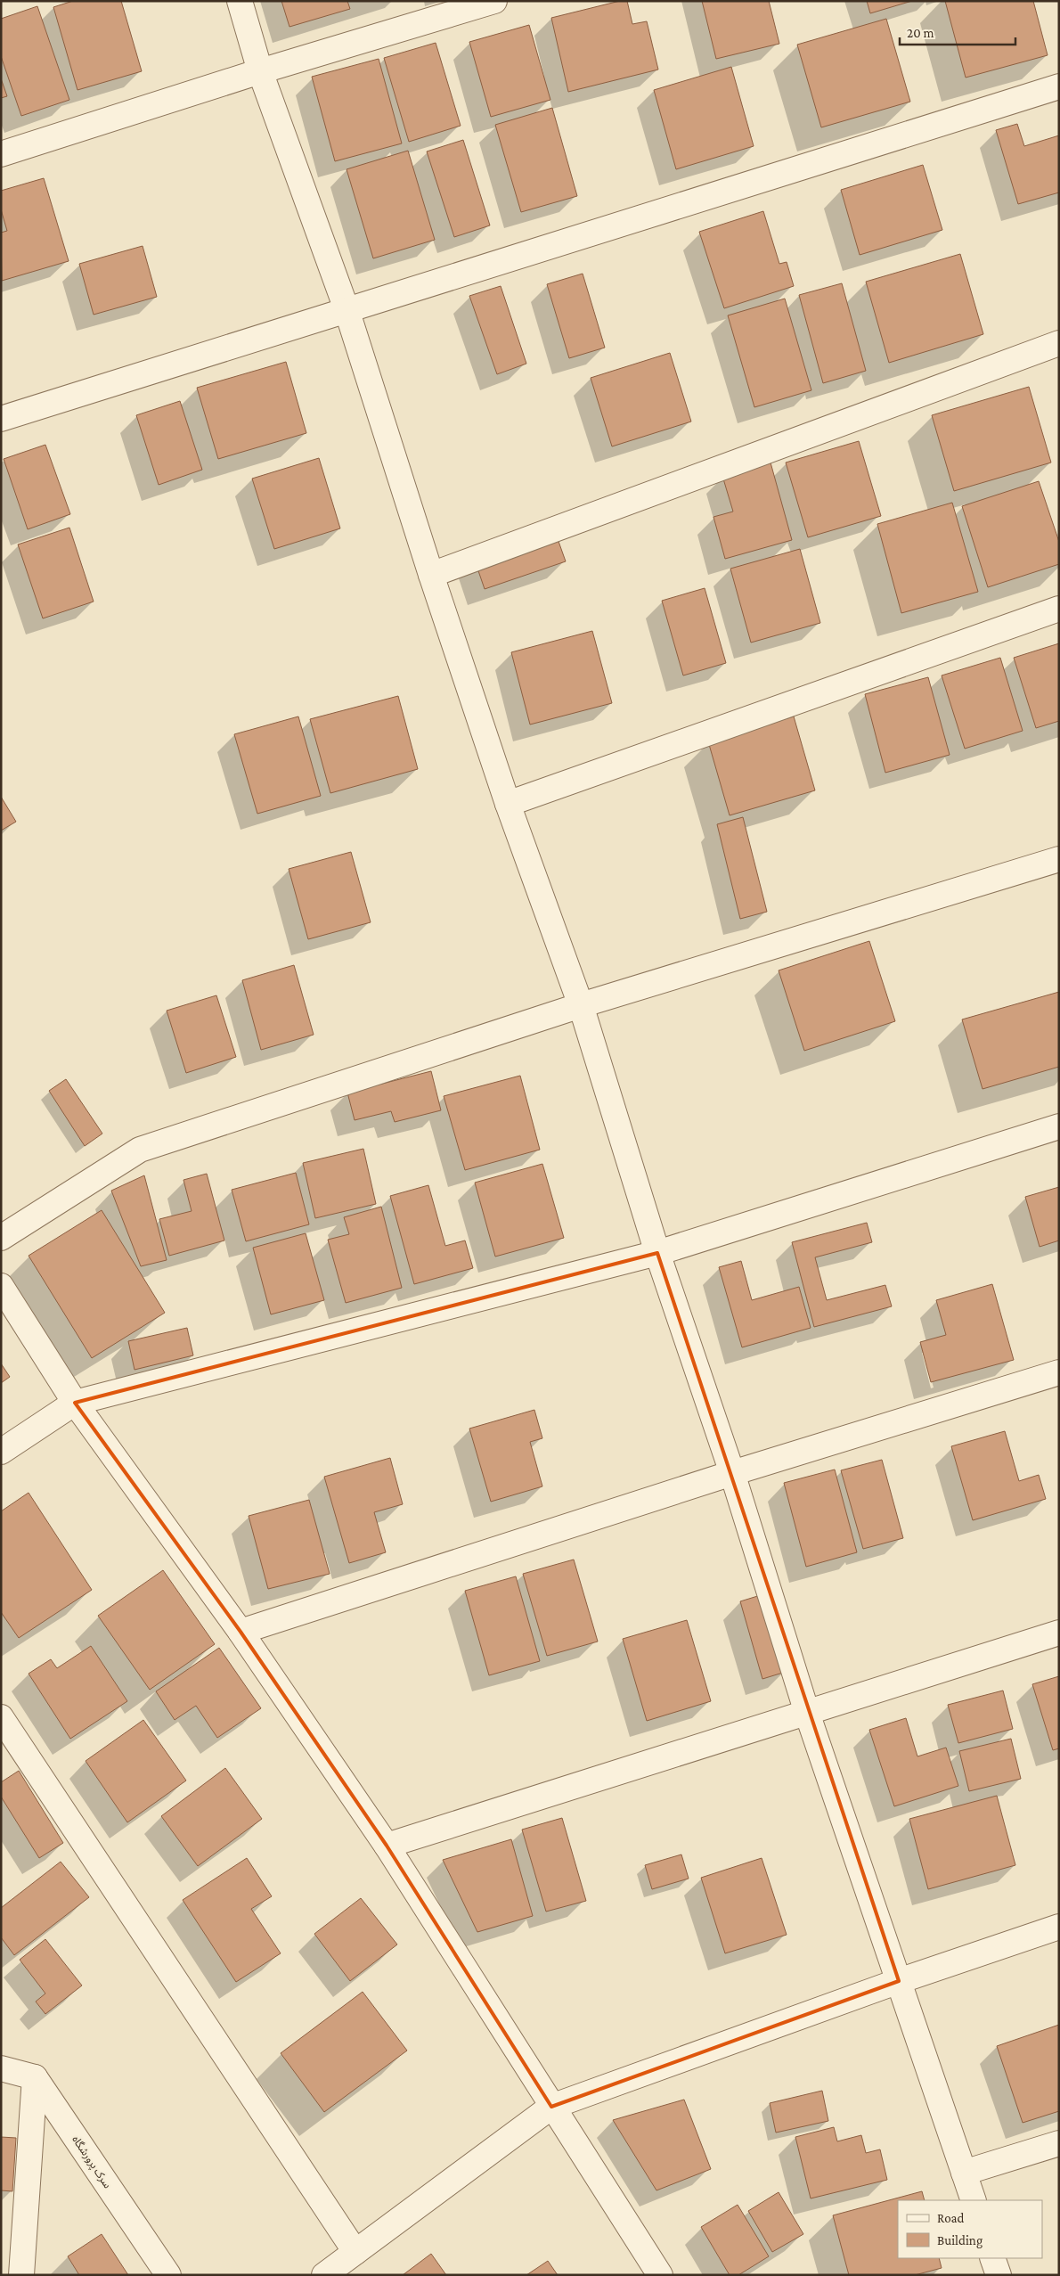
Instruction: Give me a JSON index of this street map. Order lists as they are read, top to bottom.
{
  "streets": {
    "street": ["سرک پرورشگاه"]
  },
  "legend": ["Road", "Building"],
  "scale_bar": "20 m"
}
